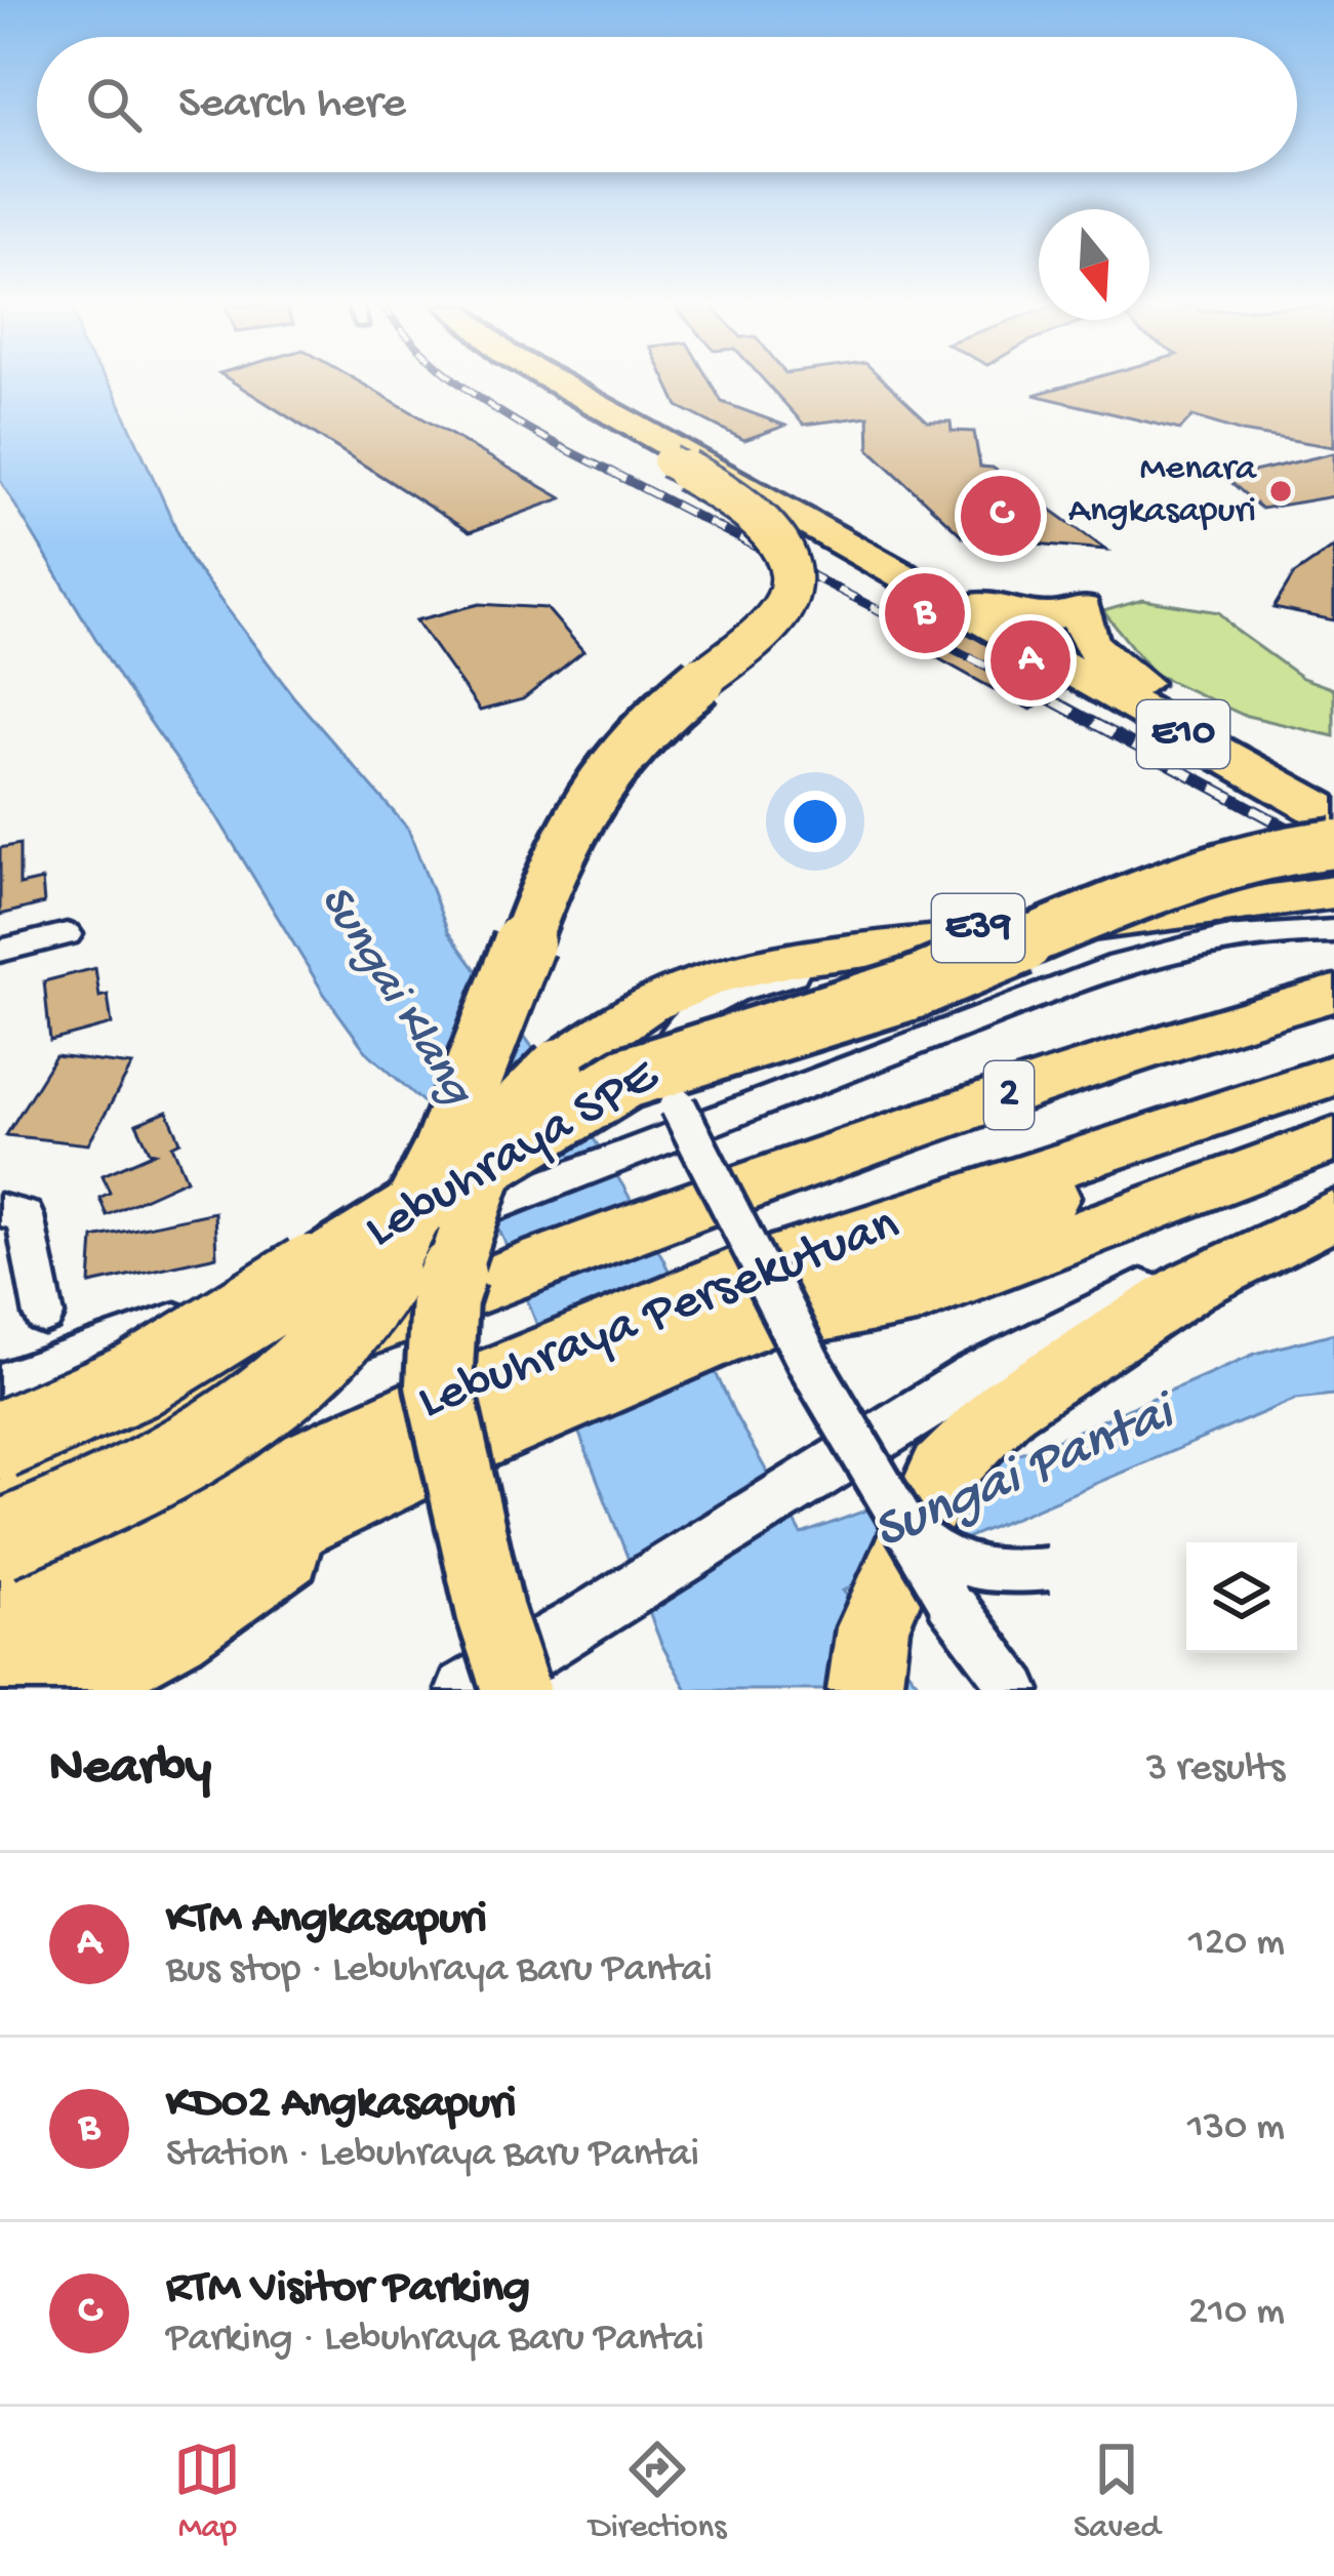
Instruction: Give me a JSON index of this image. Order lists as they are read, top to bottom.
{
  "streets": {
    "highway": [
      "E10",
      "E39",
      "2",
      "Lebuhraya SPE",
      "Lebuhraya Persekutuan"
    ]
  },
  "crossings": [
    ["E10", "Lebuhraya SPE"]
  ],
  "water": ["Sungai Klang", "Sungai Pantai"],
  "places": ["Menara Angkasapuri"],
  "north": "bottom",
  "page": {
    "search": "Search here",
    "pins": ["C", "B", "A"],
    "heading": ["Nearby", "3 results"],
    "list": [
      {
        "mark": "A",
        "name": "KTM Angkasapuri",
        "note": "Bus stop · Lebuhraya Baru Pantai",
        "value": "120 m"
      },
      {
        "mark": "B",
        "name": "KD02 Angkasapuri",
        "note": "Station · Lebuhraya Baru Pantai",
        "value": "130 m"
      },
      {
        "mark": "C",
        "name": "RTM Visitor Parking",
        "note": "Parking · Lebuhraya Baru Pantai",
        "value": "210 m"
      }
    ],
    "nav": ["Map", "Directions", "Saved"]
  }
}
